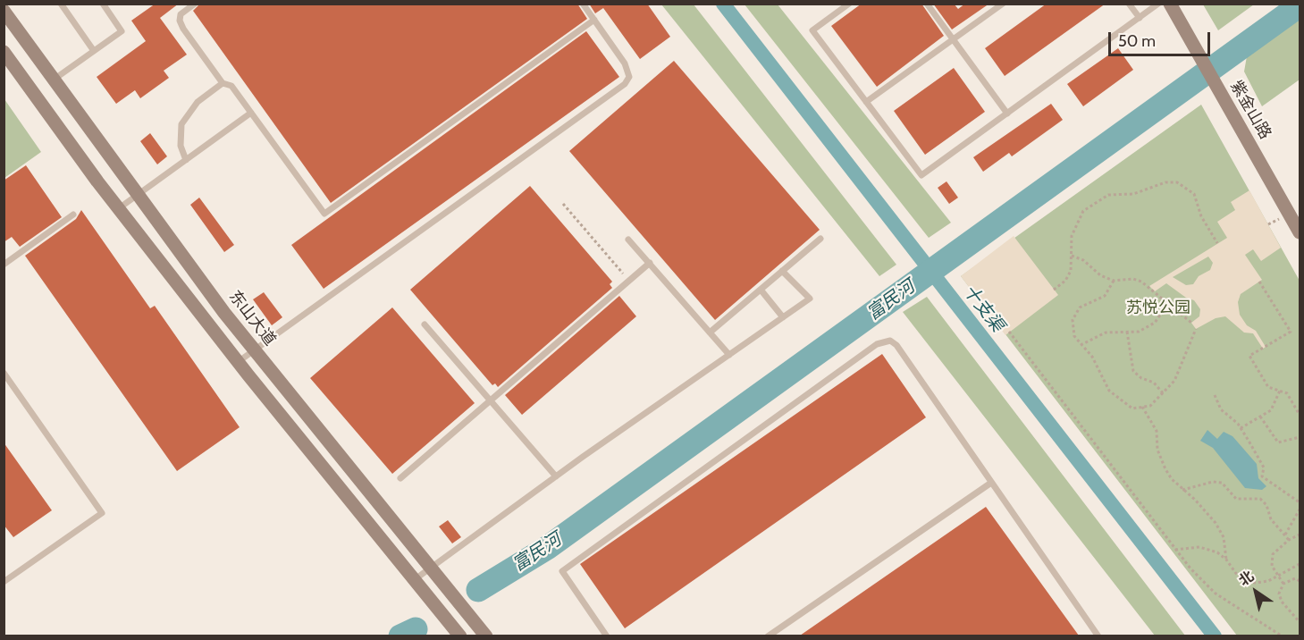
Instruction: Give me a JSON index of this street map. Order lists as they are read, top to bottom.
{
  "streets": {
    "main road": ["紫金山路", "东山大道"]
  },
  "water": ["富民河", "十支渠"],
  "parks": ["苏悦公园"],
  "scale_bar": "50 m",
  "north": "top left"
}
